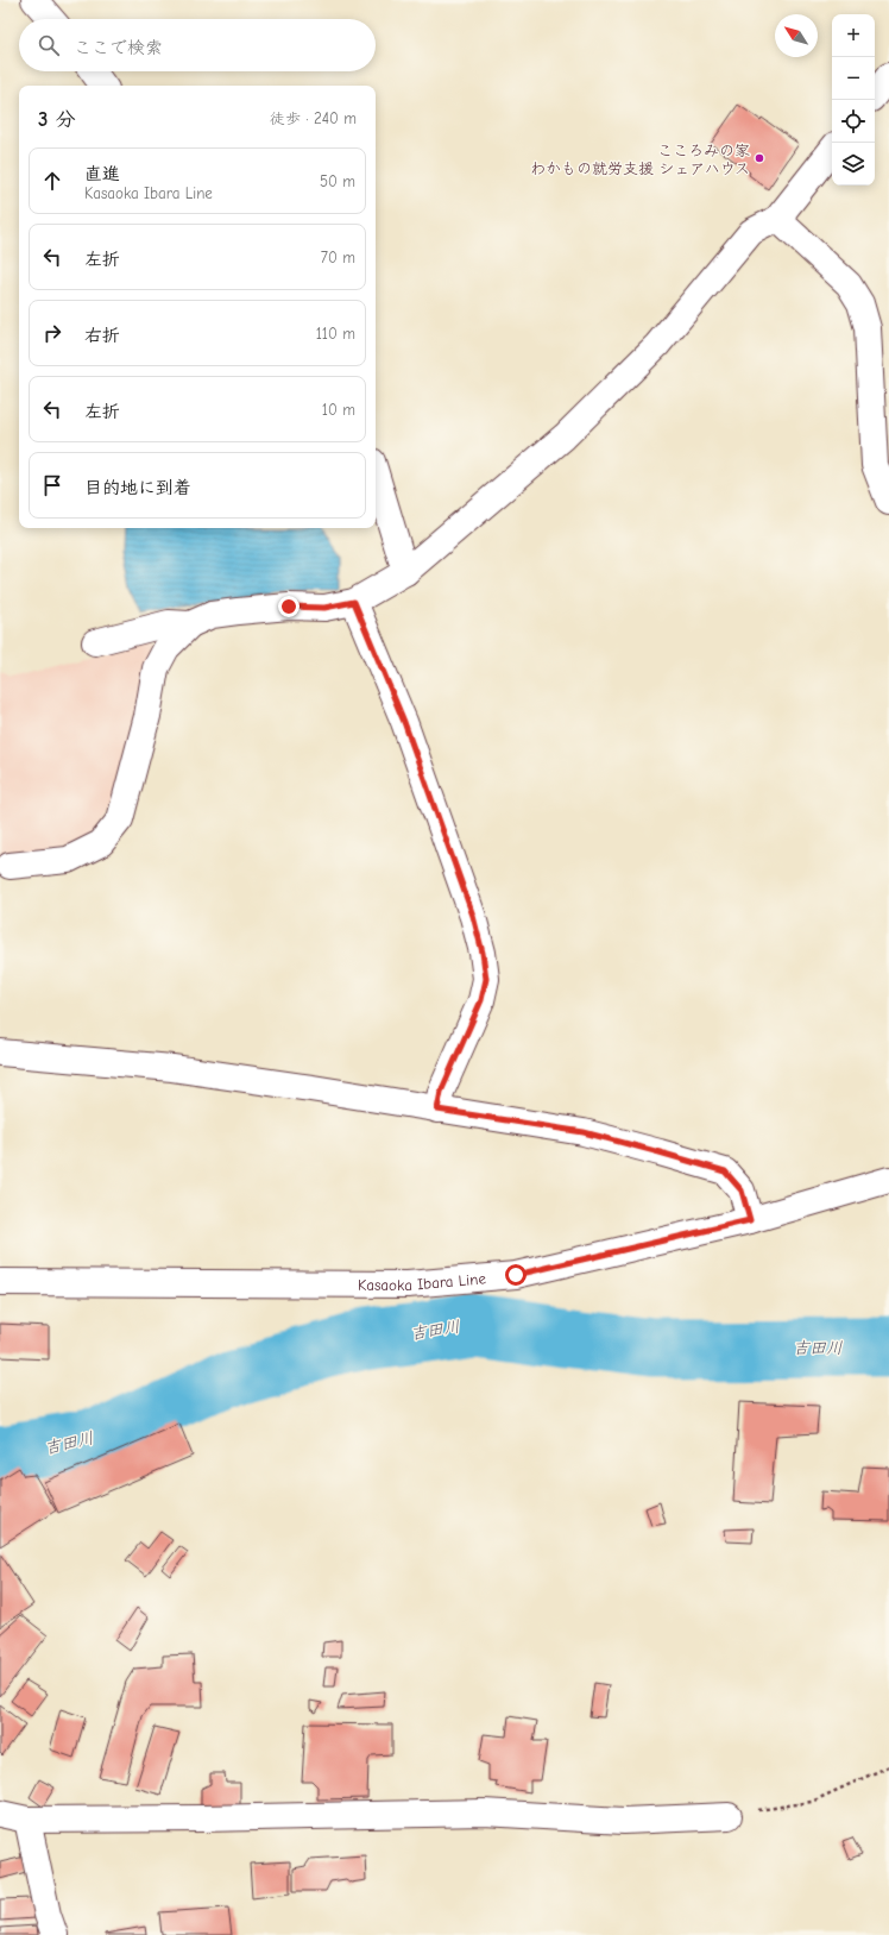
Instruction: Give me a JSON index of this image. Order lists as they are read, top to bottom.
{
  "streets": {
    "street": ["Kasaoka Ibara Line"]
  },
  "water": ["吉田川"],
  "places": ["こころみの家 わかもの就労支援 シェアハウス"],
  "north": "top left",
  "page": {
    "map_buttons": ["+", "−"],
    "search": "ここで検索",
    "heading": ["3 分", "徒歩 · 240 m"],
    "list": [
      ["直進", "Kasaoka Ibara Line", "50 m"],
      ["左折", "70 m"],
      ["右折", "110 m"],
      ["左折", "10 m"],
      "目的地に到着"
    ]
  }
}
